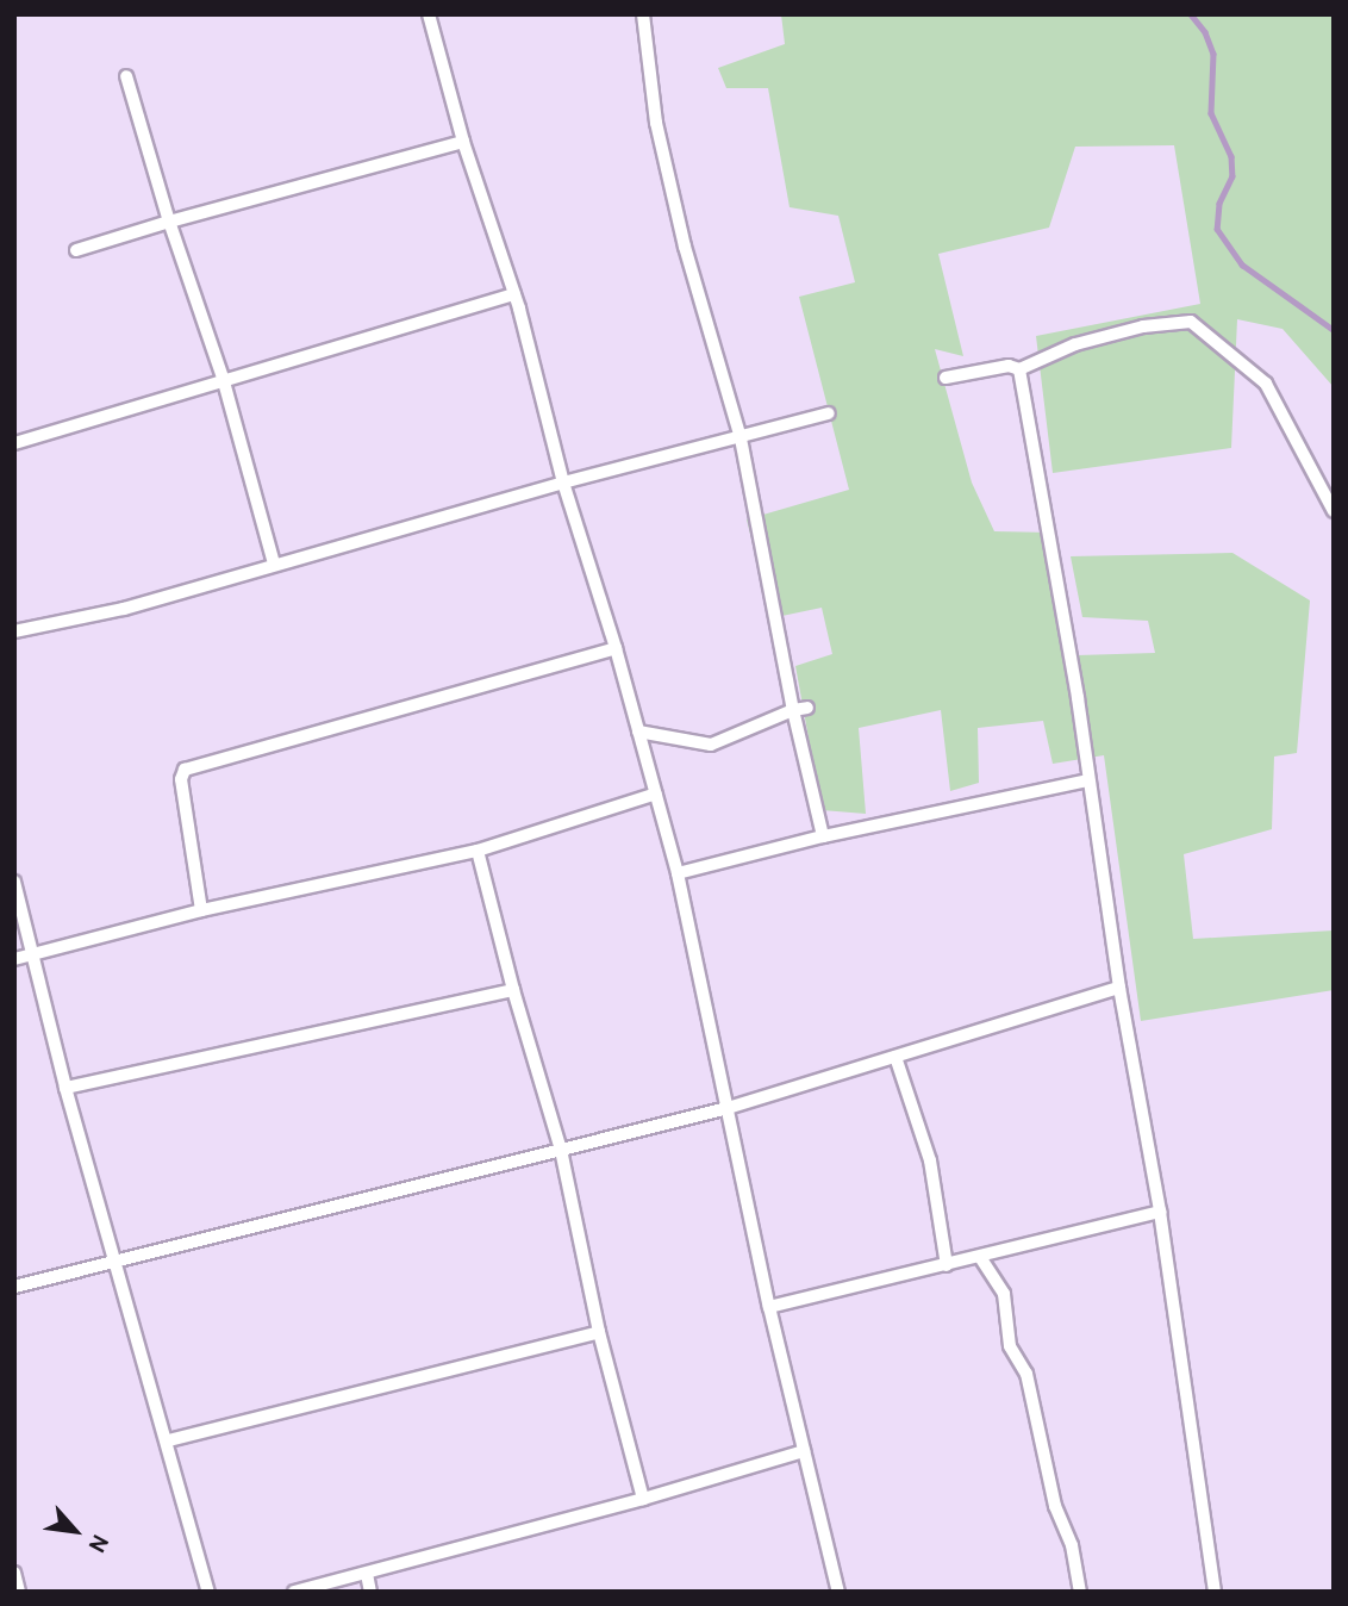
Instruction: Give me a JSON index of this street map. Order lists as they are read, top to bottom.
{
  "north": "bottom right"
}
